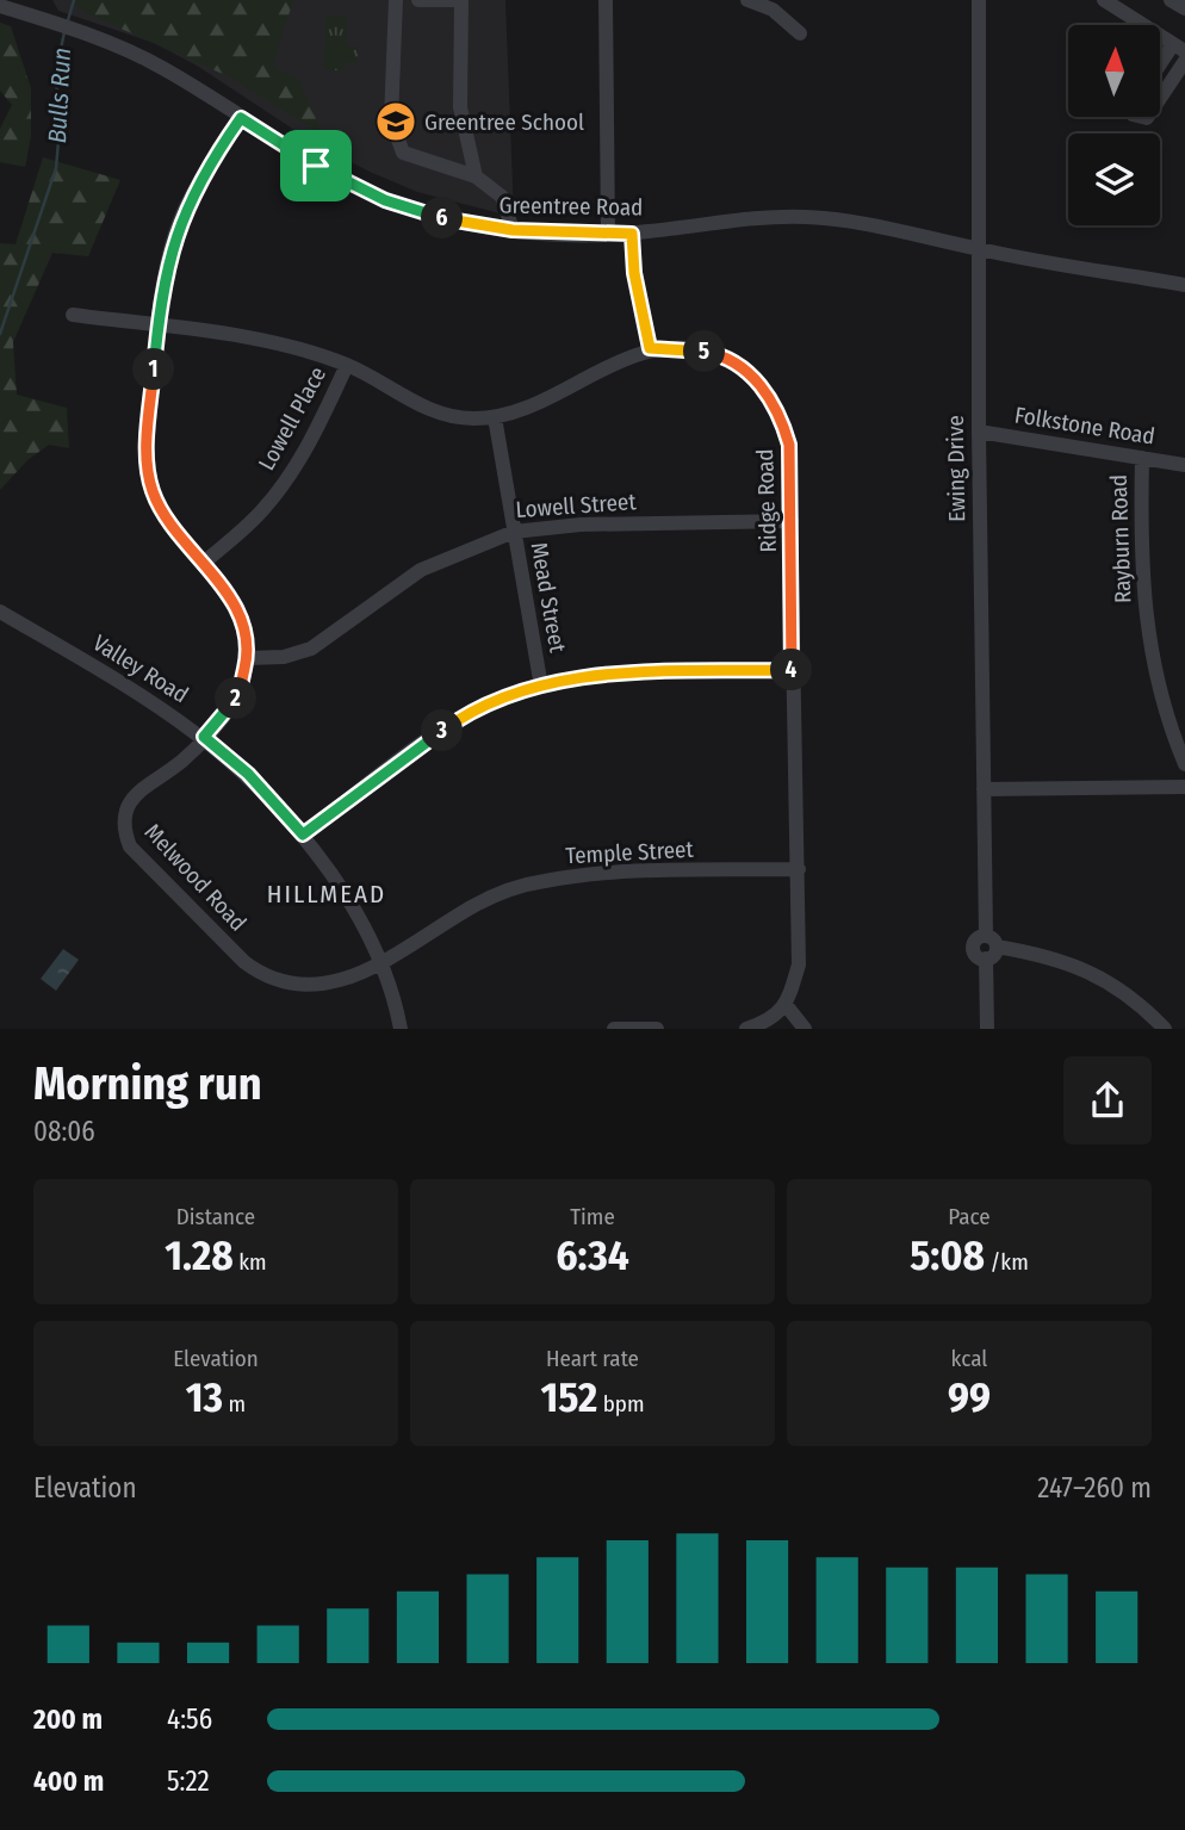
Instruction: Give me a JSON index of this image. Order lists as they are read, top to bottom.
{
  "streets": {
    "street": [
      "Greentree Road",
      "Lowell Place",
      "Folkstone Road",
      "Ewing Drive",
      "Ridge Road",
      "Lowell Street",
      "Rayburn Road",
      "Mead Street",
      "Valley Road",
      "Temple Street",
      "Melwood Road"
    ]
  },
  "crossings": [
    ["Greentree Road", "Ewing Drive"],
    ["Greentree Road", "Melwood Road"],
    ["Lowell Place", "Ridge Road"],
    ["Lowell Place", "Melwood Road"],
    ["Folkstone Road", "Ewing Drive"],
    ["Folkstone Road", "Rayburn Road"],
    ["Ridge Road", "Lowell Street"],
    ["Ridge Road", "Mead Street"],
    ["Ridge Road", "Temple Street"],
    ["Ridge Road", "Melwood Road"],
    ["Lowell Street", "Mead Street"],
    ["Lowell Street", "Melwood Road"],
    ["Valley Road", "Temple Street"],
    ["Valley Road", "Melwood Road"],
    ["Temple Street", "Melwood Road"]
  ],
  "districts": ["HILLMEAD"],
  "water": ["Bulls Run"],
  "places": {
    "school or university": ["Greentree School"]
  },
  "north": "top",
  "page": {
    "pins": [
      "6",
      "5",
      "1",
      "4",
      "2",
      "3"
    ],
    "heading": ["Morning run", "08:06"],
    "stats": [
      ["Distance", "1.28 km"],
      ["Time", "6:34"],
      ["Pace", "5:08 /km"],
      ["Elevation", "13 m"],
      ["Heart rate", "152 bpm"],
      ["kcal", "99"]
    ],
    "chart": ["Elevation", "247–260 m"],
    "list": [
      {
        "name": "200 m",
        "note": "4:56"
      },
      {
        "name": "400 m",
        "note": "5:22"
      }
    ]
  }
}
